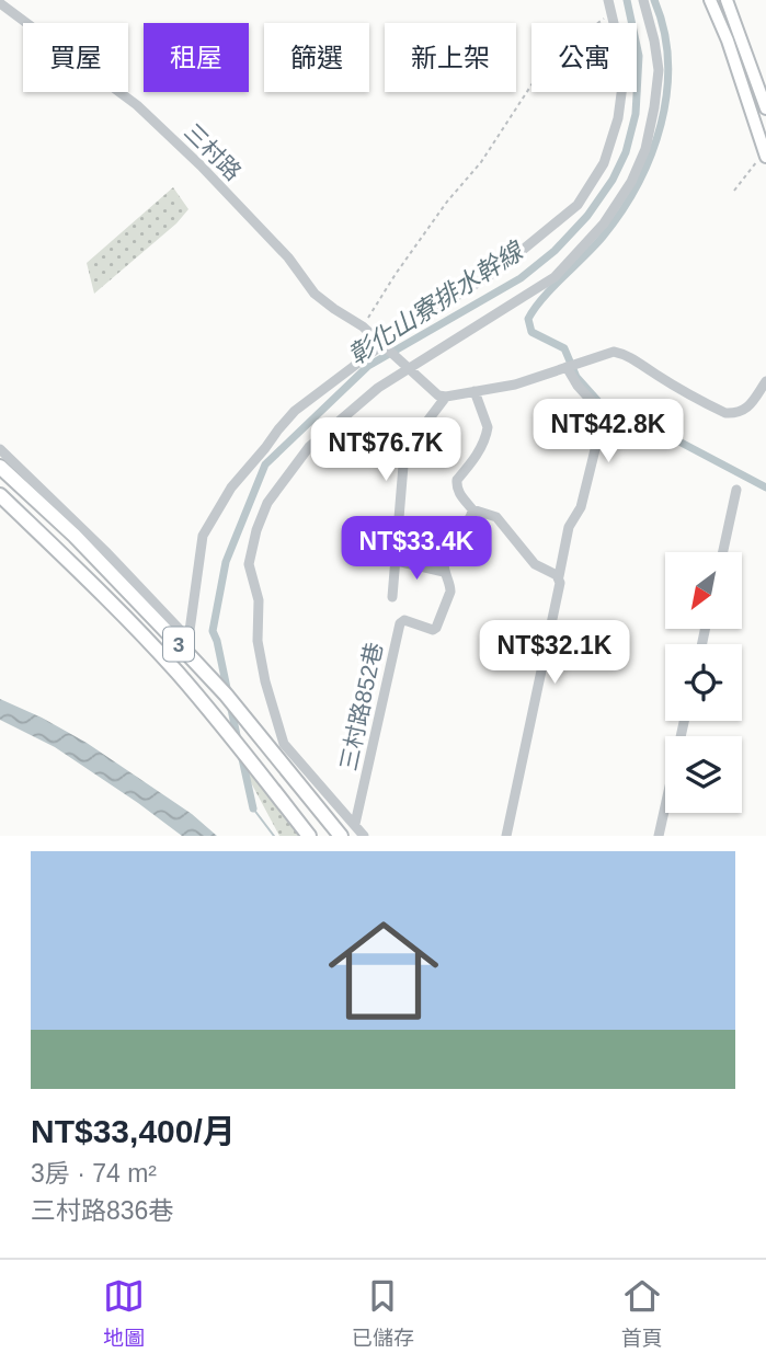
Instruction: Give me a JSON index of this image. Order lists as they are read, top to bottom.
{
  "streets": {
    "highway": ["3"],
    "street": ["三村路", "三村路852巷"]
  },
  "water": ["彰化山寮排水幹線"],
  "north": "bottom left",
  "page": {
    "chip": [
      "買屋",
      "租屋",
      "篩選",
      "新上架",
      "公寓"
    ],
    "price": [
      "NT$42.8K",
      "NT$76.7K",
      "NT$33.4K",
      "NT$32.1K"
    ],
    "list": [
      {
        "name": "NT$33,400/月",
        "note": "3房 · 74 m² · 三村路836巷"
      }
    ],
    "tabs": ["地圖", "已儲存", "首頁"]
  }
}
